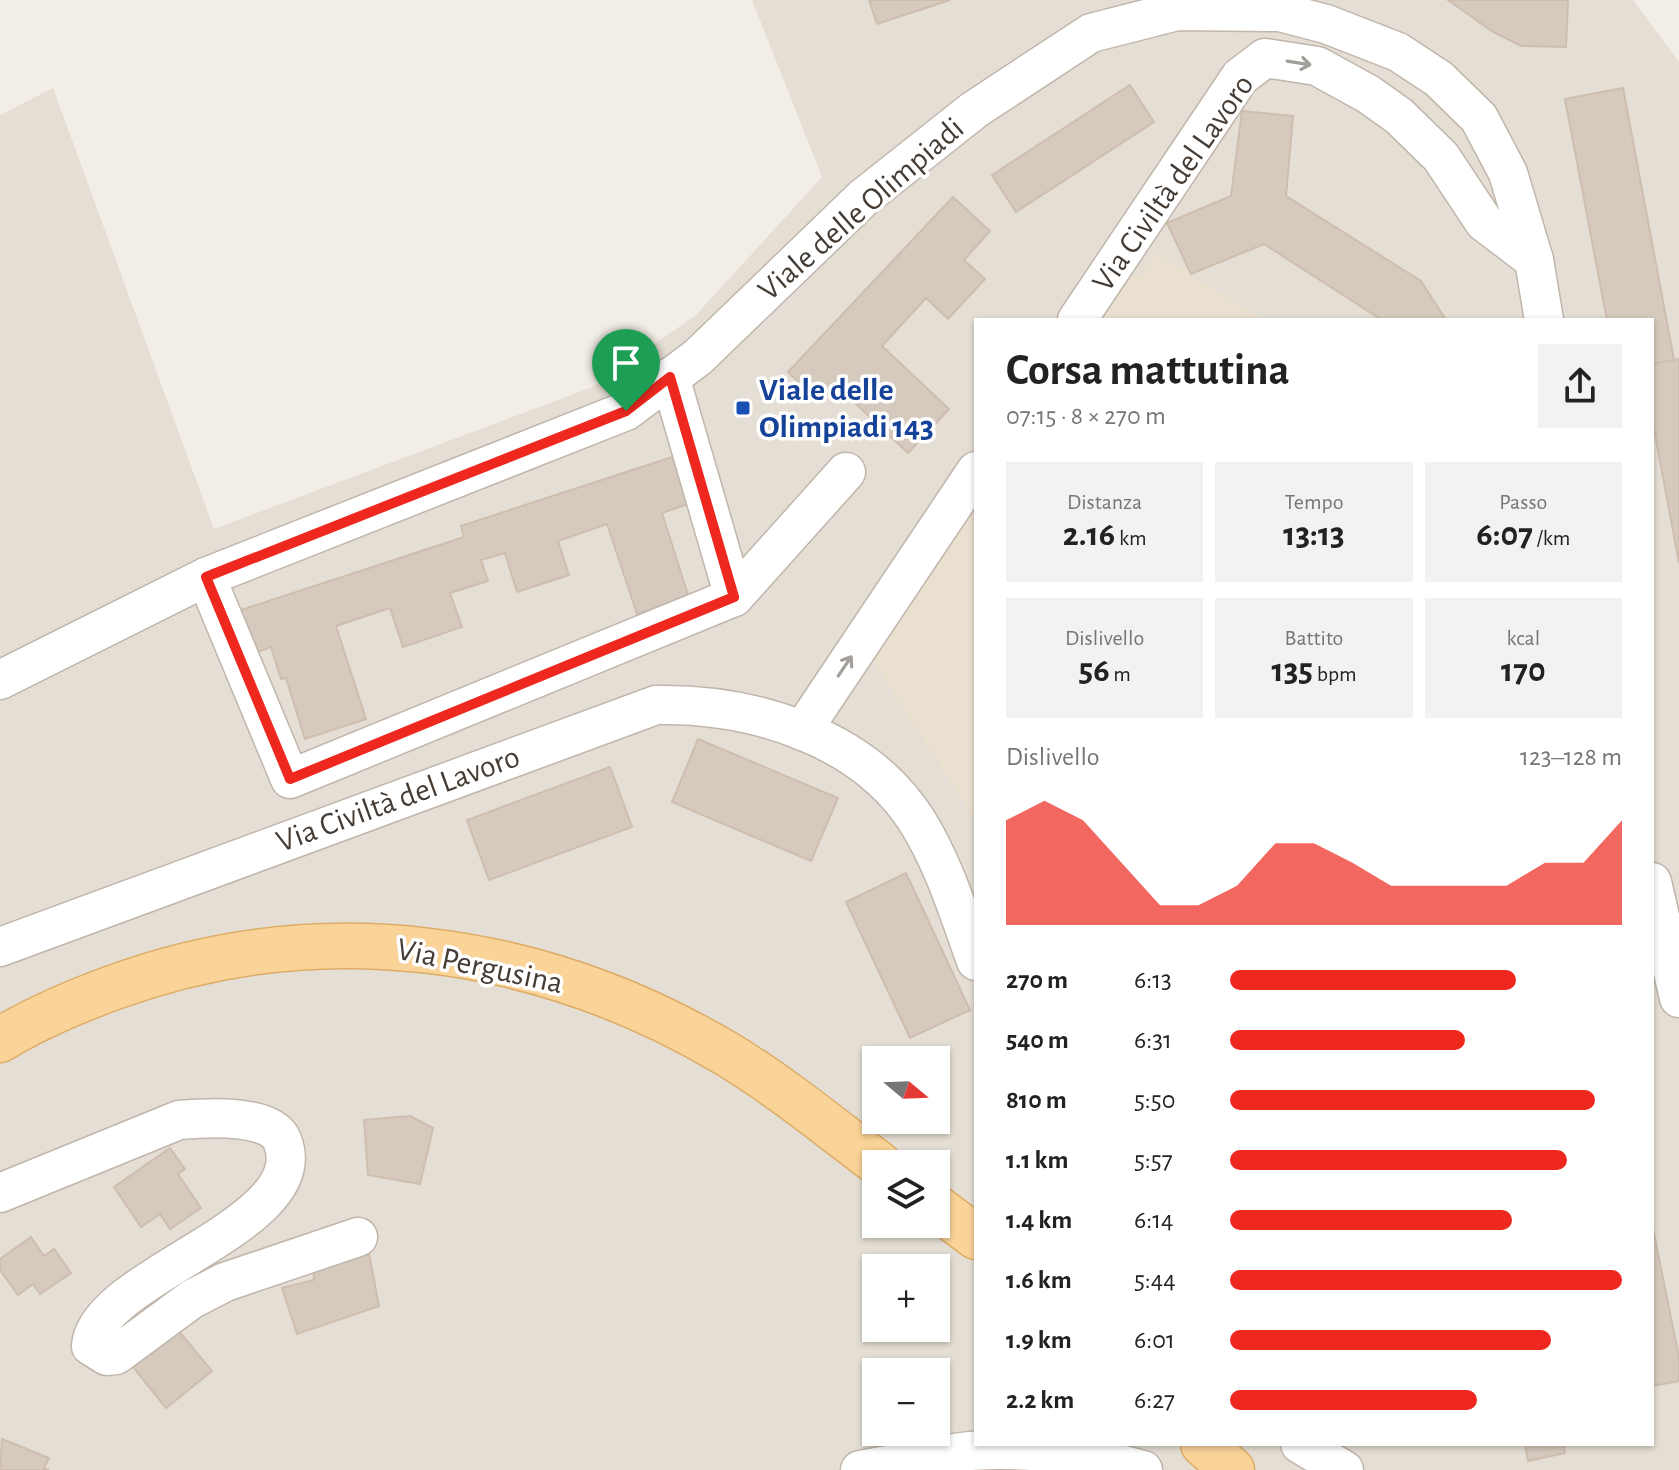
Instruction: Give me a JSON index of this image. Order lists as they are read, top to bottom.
{
  "streets": {
    "main road": ["Via Pergusina"],
    "street": ["Via Civiltà del Lavoro", "Viale delle Olimpiadi"]
  },
  "crossings": [
    ["Via Civiltà del Lavoro", "Viale delle Olimpiadi"]
  ],
  "places": {
    "transit": ["Viale delle Olimpiadi 143"]
  },
  "north": "right",
  "page": {
    "heading": ["Corsa mattutina", "07:15 · 8 × 270 m"],
    "stats": [
      ["Distanza", "2.16 km"],
      ["Tempo", "13:13"],
      ["Passo", "6:07 /km"],
      ["Dislivello", "56 m"],
      ["Battito", "135 bpm"],
      ["kcal", "170"]
    ],
    "chart": ["Dislivello", "123–128 m"],
    "list": [
      {
        "name": "270 m",
        "note": "6:13"
      },
      {
        "name": "540 m",
        "note": "6:31"
      },
      {
        "name": "810 m",
        "note": "5:50"
      },
      {
        "name": "1.1 km",
        "note": "5:57"
      },
      {
        "name": "1.4 km",
        "note": "6:14"
      },
      {
        "name": "1.6 km",
        "note": "5:44"
      },
      {
        "name": "1.9 km",
        "note": "6:01"
      },
      {
        "name": "2.2 km",
        "note": "6:27"
      }
    ],
    "map_buttons": ["+", "−"]
  }
}
